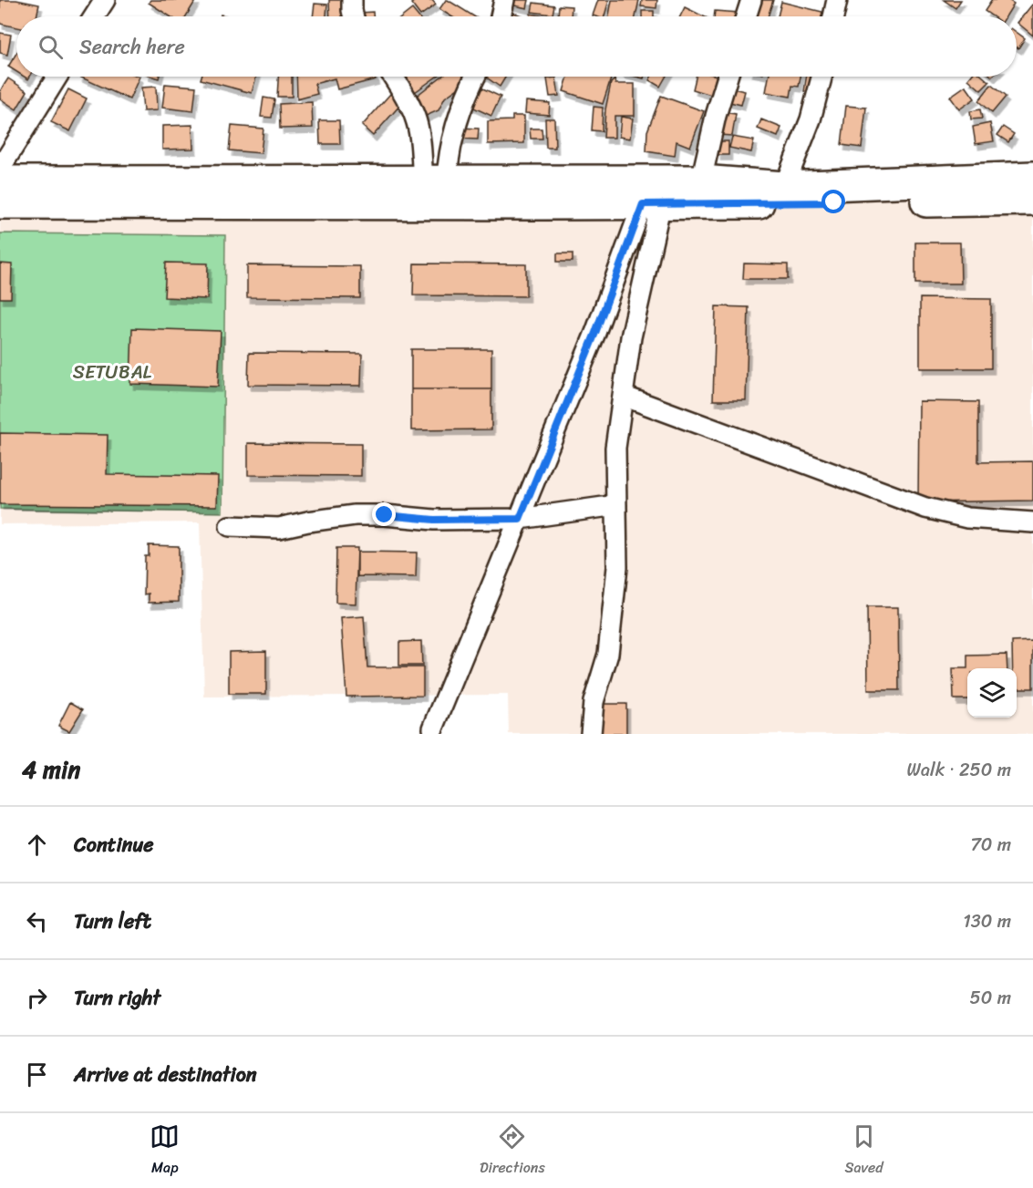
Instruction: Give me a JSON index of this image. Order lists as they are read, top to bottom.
{
  "parks": ["SETUBAL"],
  "page": {
    "search": "Search here",
    "heading": ["4 min", "Walk · 250 m"],
    "list": [
      ["Continue", "70 m"],
      ["Turn left", "130 m"],
      ["Turn right", "50 m"],
      "Arrive at destination"
    ],
    "nav": ["Map", "Directions", "Saved"]
  }
}
